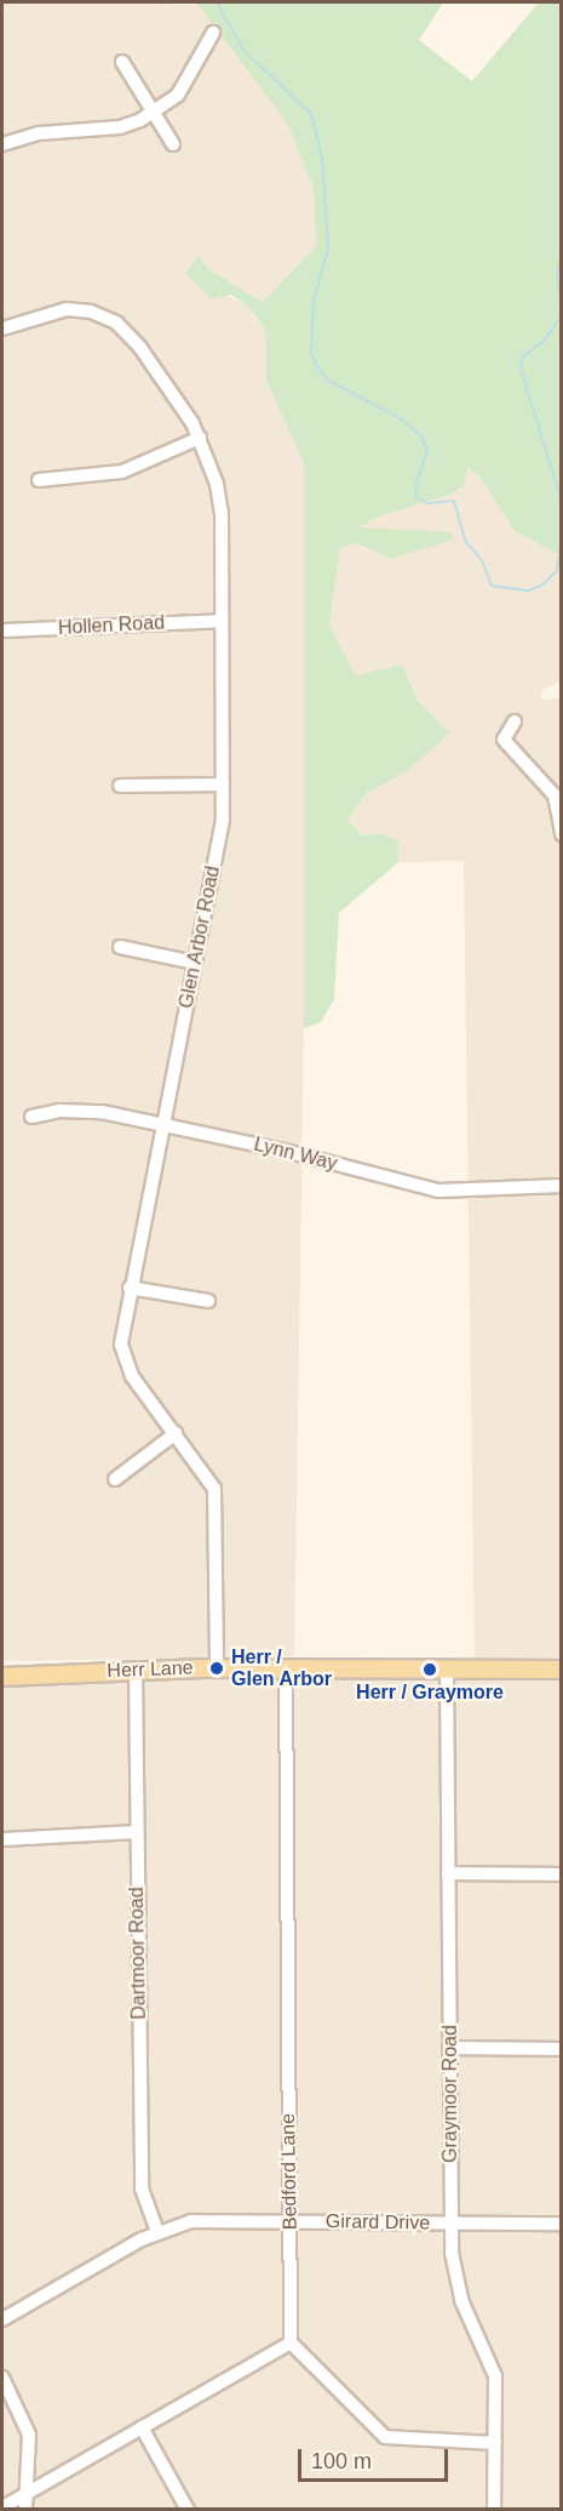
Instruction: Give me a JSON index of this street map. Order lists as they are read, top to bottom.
{
  "streets": {
    "main road": ["Herr Lane"],
    "street": [
      "Hollen Road",
      "Glen Arbor Road",
      "Lynn Way",
      "Dartmoor Road",
      "Graymoor Road",
      "Bedford Lane",
      "Girard Drive"
    ]
  },
  "crossings": [
    ["Hollen Road", "Glen Arbor Road"],
    ["Glen Arbor Road", "Lynn Way"],
    ["Glen Arbor Road", "Herr Lane"],
    ["Herr Lane", "Dartmoor Road"],
    ["Herr Lane", "Graymoor Road"],
    ["Herr Lane", "Bedford Lane"],
    ["Dartmoor Road", "Girard Drive"],
    ["Graymoor Road", "Girard Drive"],
    ["Bedford Lane", "Girard Drive"]
  ],
  "places": ["Herr / Glen Arbor", "Herr / Graymore"],
  "scale_bar": "100 m"
}
